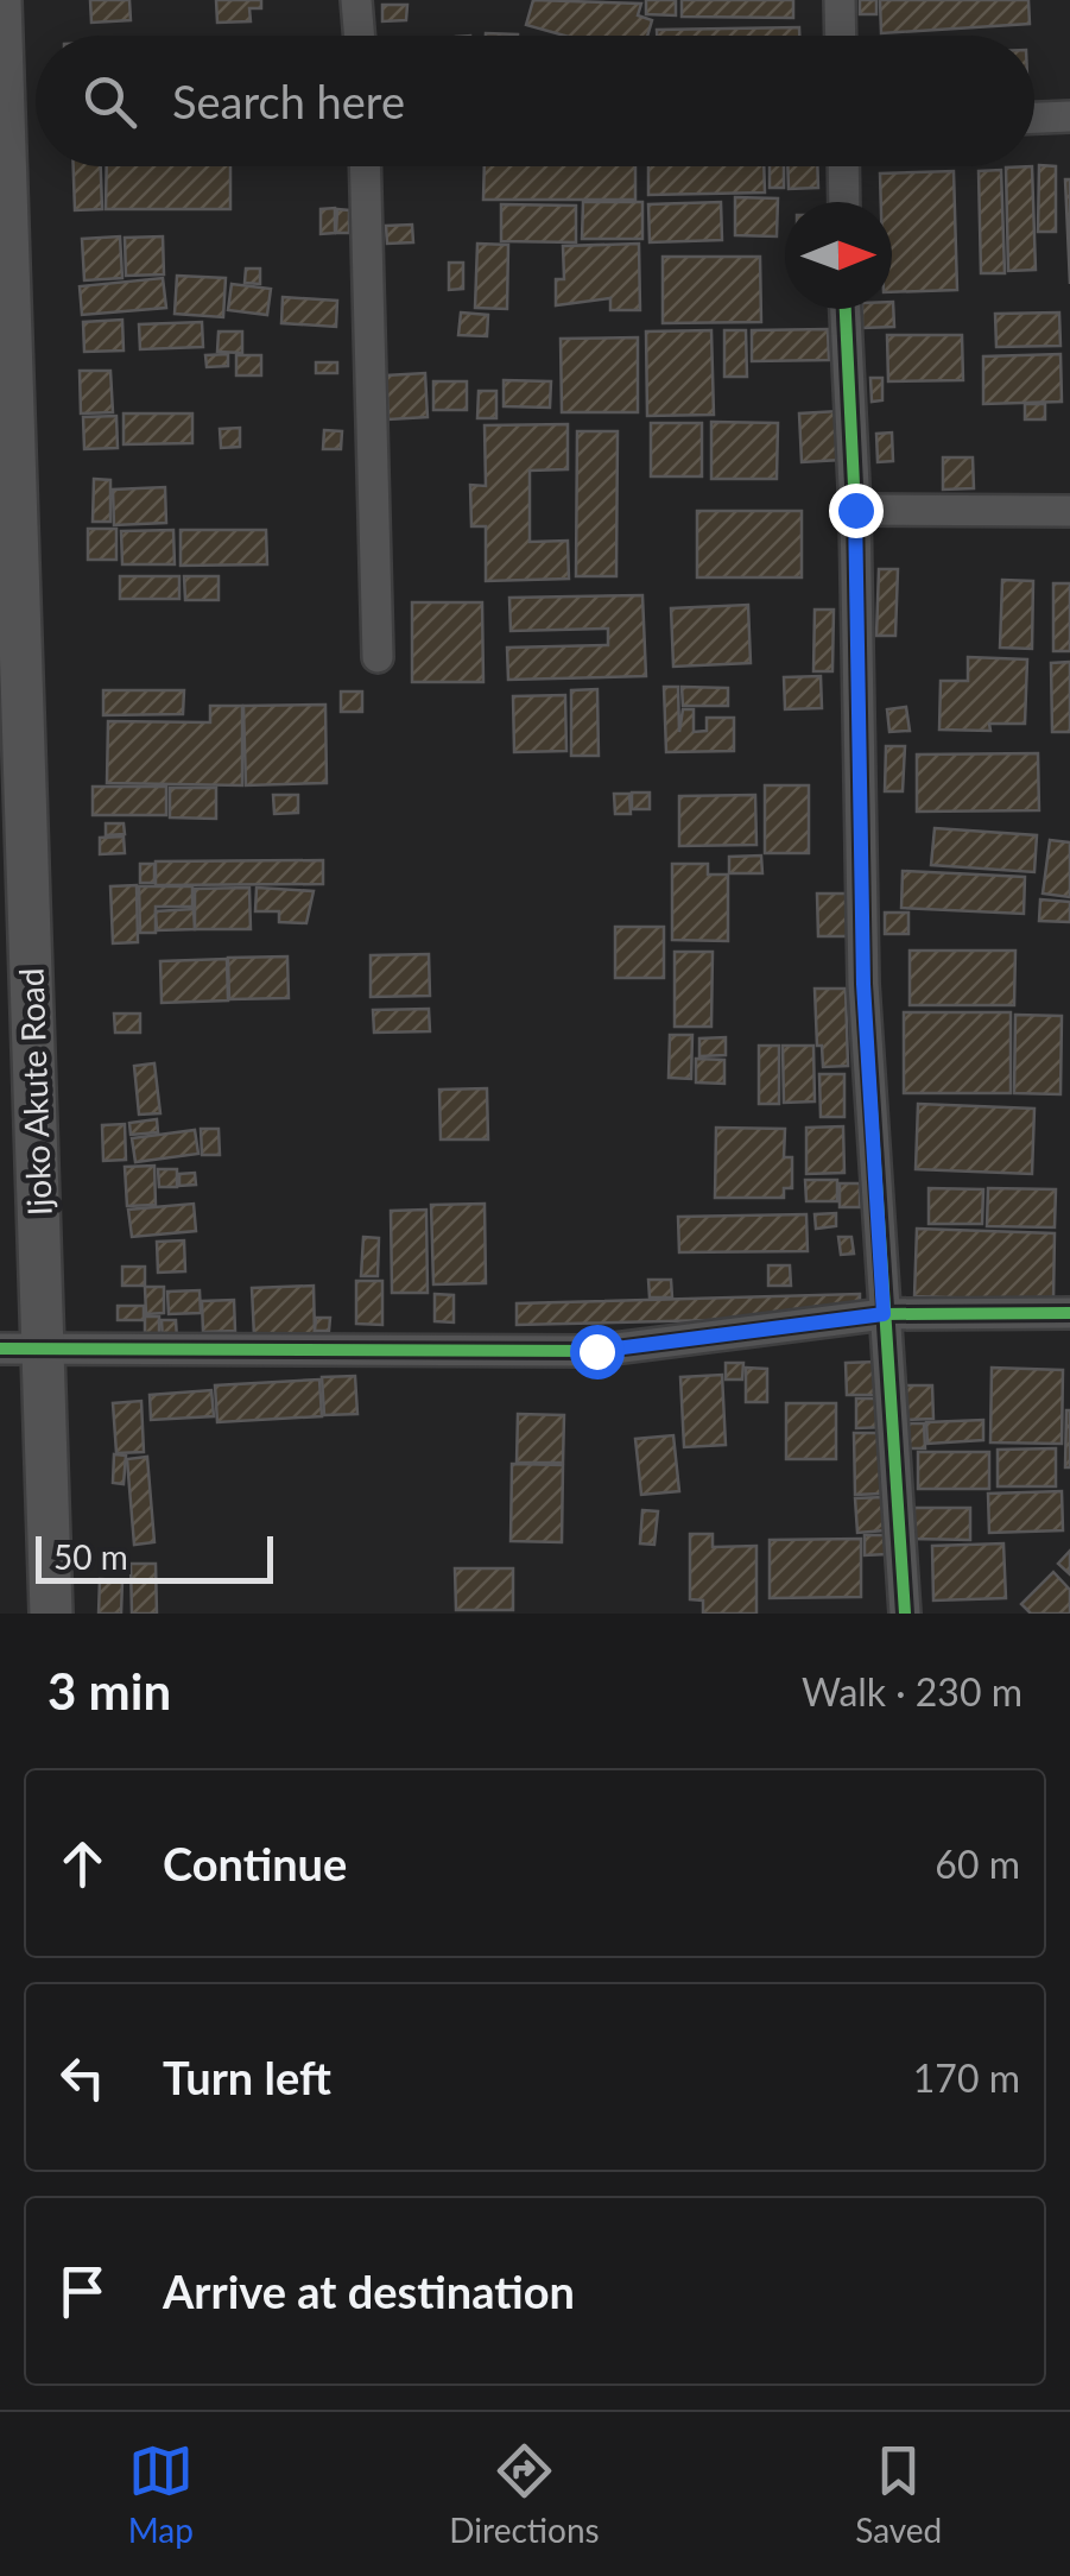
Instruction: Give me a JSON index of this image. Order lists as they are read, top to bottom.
{
  "streets": {
    "main road": ["Ijoko Akute Road"]
  },
  "scale_bar": "50 m",
  "north": "right",
  "page": {
    "search": "Search here",
    "scale": "50 m",
    "heading": ["3 min", "Walk · 230 m"],
    "list": [
      ["Continue", "60 m"],
      ["Turn left", "170 m"],
      "Arrive at destination"
    ],
    "nav": ["Map", "Directions", "Saved"]
  }
}
